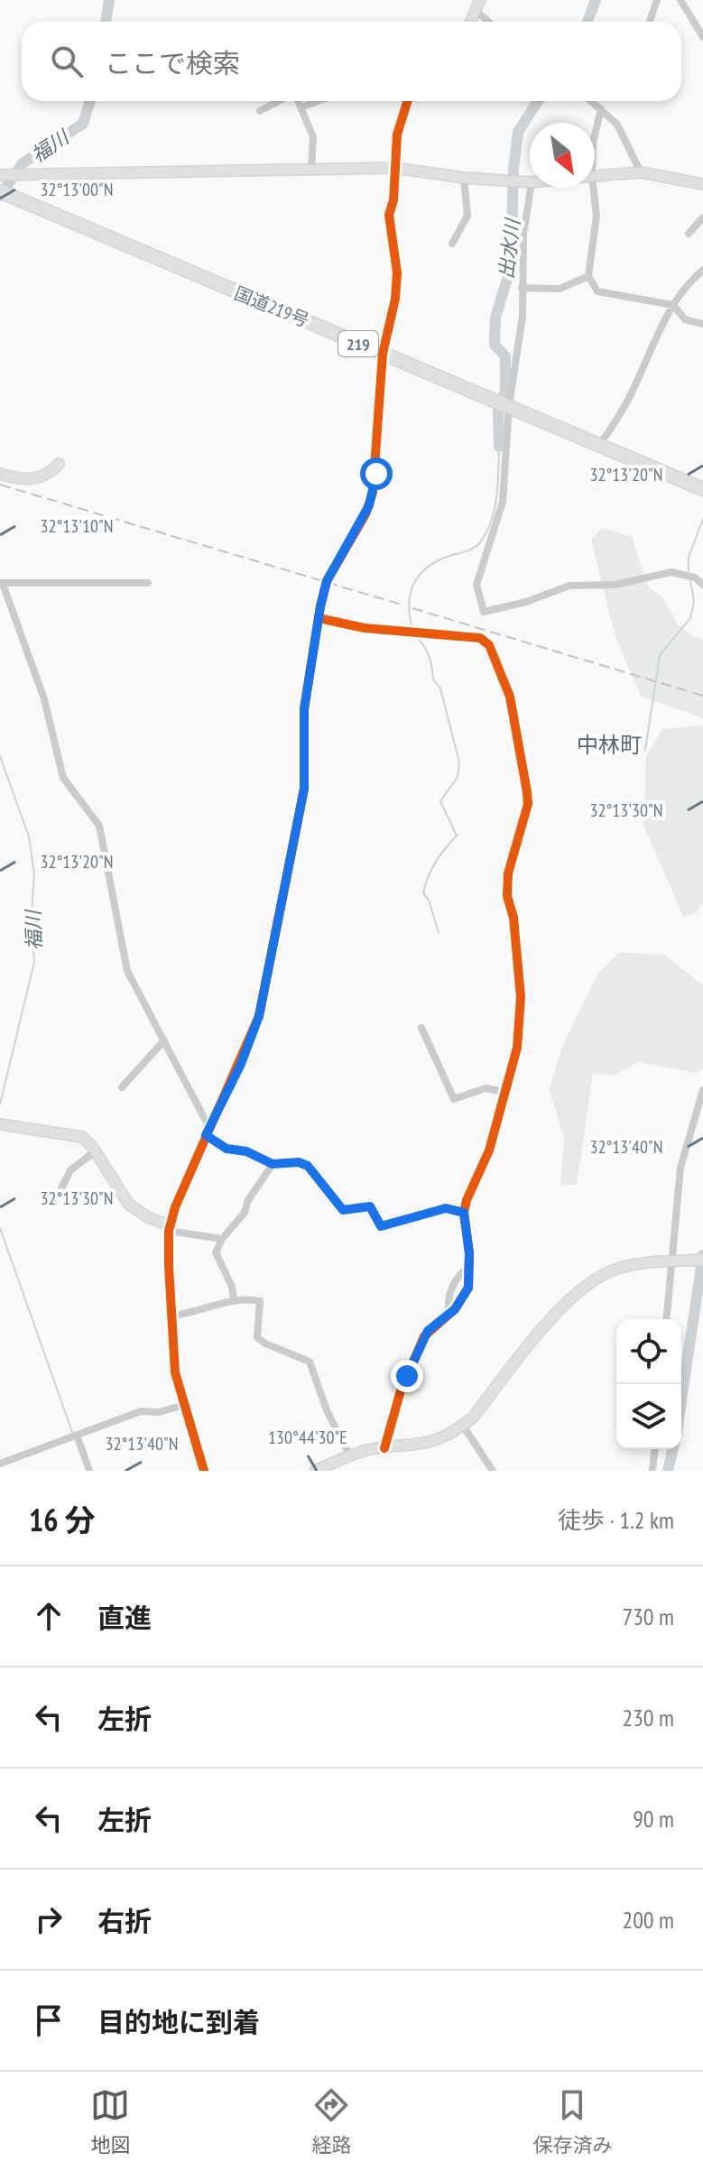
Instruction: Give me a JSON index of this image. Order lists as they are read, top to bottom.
{
  "streets": {
    "highway": ["国道219号", "219"]
  },
  "districts": ["中林町"],
  "water": ["福川", "出水川"],
  "north": "bottom right",
  "page": {
    "search": "ここで検索",
    "heading": ["16 分", "徒歩 · 1.2 km"],
    "list": [
      ["直進", "730 m"],
      ["左折", "230 m"],
      ["左折", "90 m"],
      ["右折", "200 m"],
      "目的地に到着"
    ],
    "nav": ["地図", "経路", "保存済み"]
  },
  "coordinates": [
    "32°13'00\"N",
    "32°13'20\"N",
    "32°13'10\"N",
    "32°13'30\"N",
    "32°13'40\"N",
    "130°44'30\"E"
  ]
}
